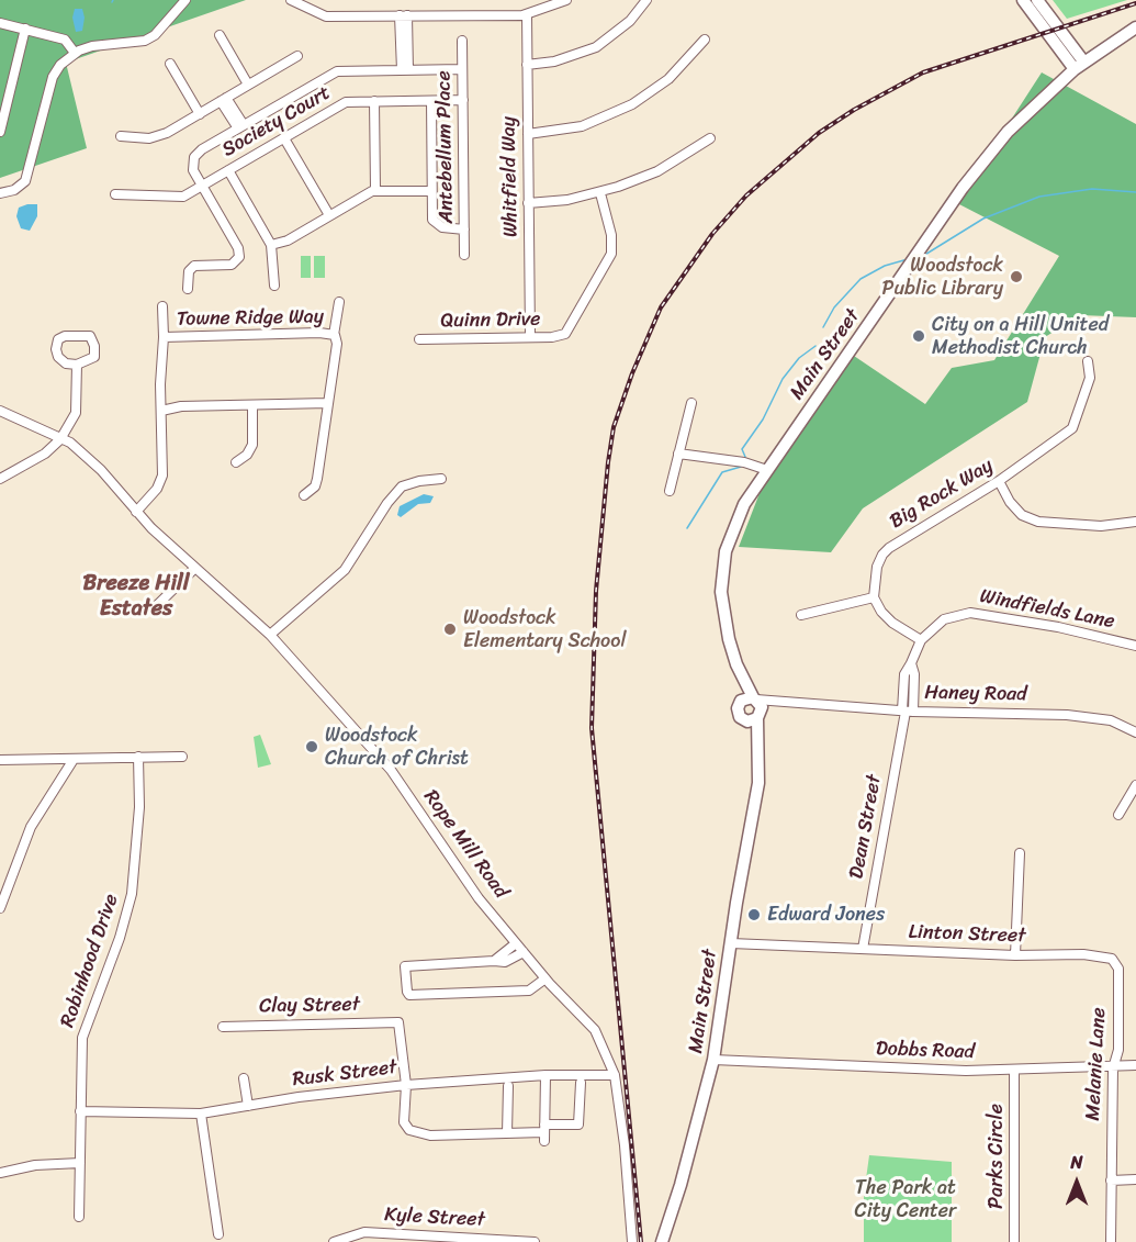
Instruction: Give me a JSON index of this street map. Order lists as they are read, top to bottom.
{
  "streets": {
    "main road": ["Main Street"],
    "street": [
      "Society Court",
      "Antebellum Place",
      "Whitfield Way",
      "Towne Ridge Way",
      "Quinn Drive",
      "Big Rock Way",
      "Windfields Lane",
      "Haney Road",
      "Dean Street",
      "Rope Mill Road",
      "Linton Street",
      "Robinhood Drive",
      "Clay Street",
      "Dobbs Road",
      "Melanie Lane",
      "Rusk Street",
      "Parks Circle",
      "Kyle Street"
    ]
  },
  "crossings": [
    ["Society Court", "Antebellum Place"],
    ["Whitfield Way", "Quinn Drive"],
    ["Towne Ridge Way", "Rope Mill Road"],
    ["Main Street", "Haney Road"],
    ["Main Street", "Linton Street"],
    ["Main Street", "Dobbs Road"],
    ["Haney Road", "Dean Street"],
    ["Dean Street", "Linton Street"],
    ["Rope Mill Road", "Rusk Street"],
    ["Linton Street", "Melanie Lane"],
    ["Robinhood Drive", "Rusk Street"],
    ["Clay Street", "Rusk Street"],
    ["Dobbs Road", "Melanie Lane"],
    ["Dobbs Road", "Parks Circle"]
  ],
  "districts": ["Breeze Hill Estates"],
  "parks": ["The Park at City Center"],
  "places": [
    "Woodstock Public Library",
    "City on a Hill United Methodist Church",
    "Woodstock Elementary School",
    "Woodstock Church of Christ",
    "Edward Jones"
  ],
  "north": "top"
}
